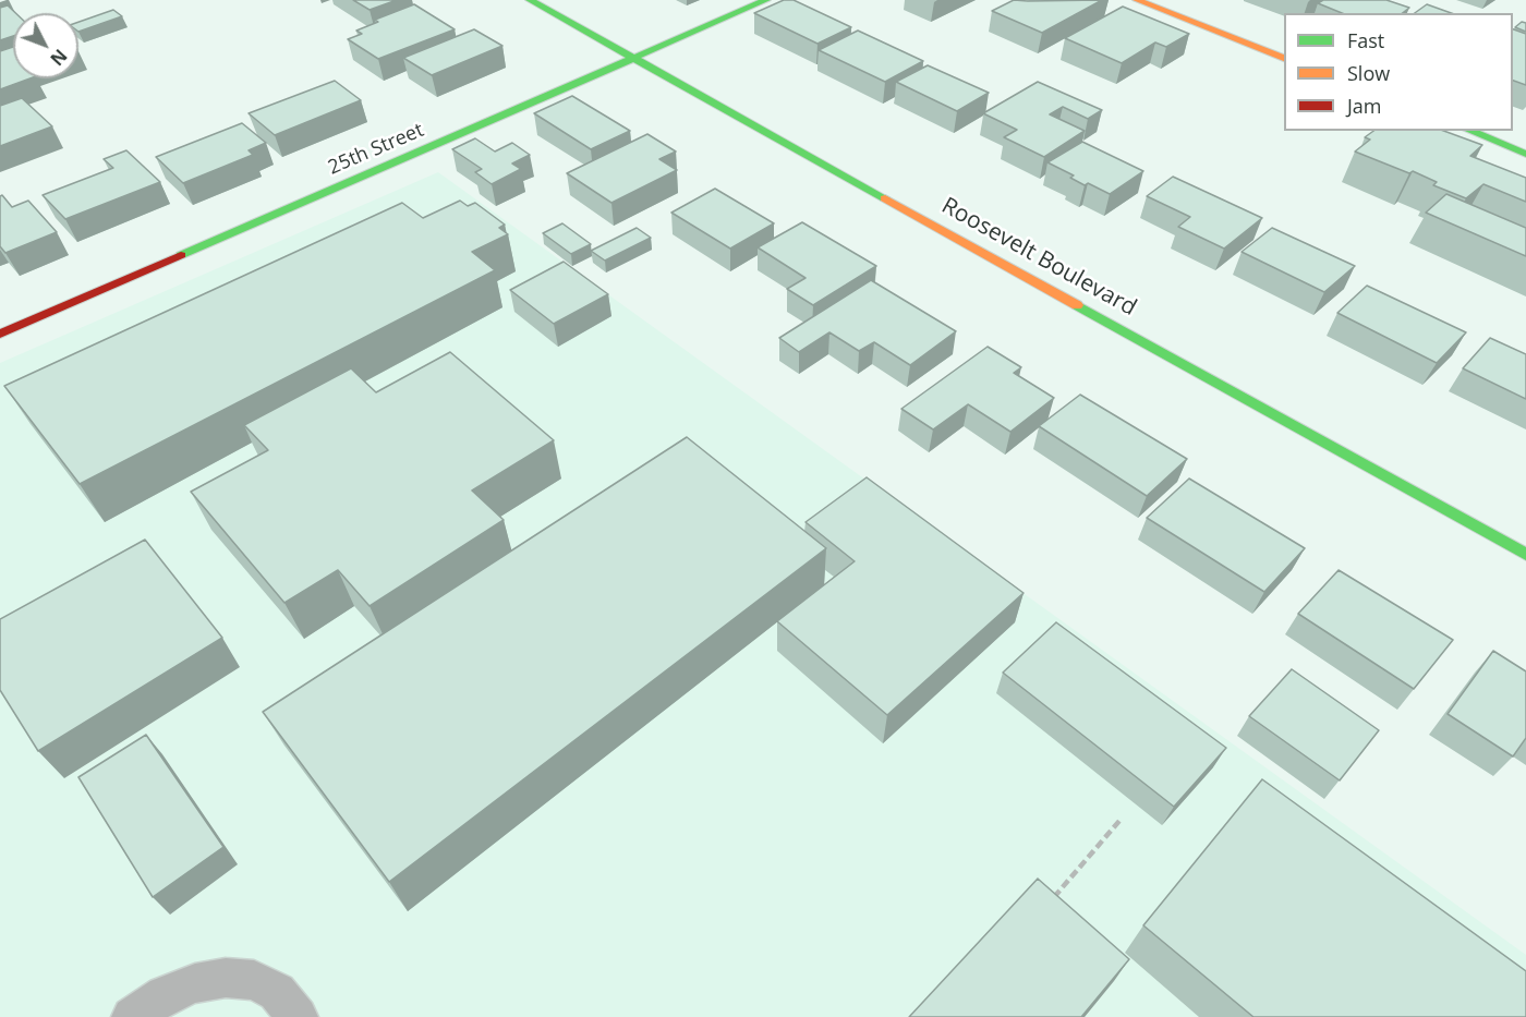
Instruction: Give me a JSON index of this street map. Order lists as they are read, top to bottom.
{
  "streets": {
    "street": ["25th Street", "Roosevelt Boulevard"]
  },
  "crossings": [
    ["25th Street", "Roosevelt Boulevard"]
  ],
  "legend": ["Fast", "Slow", "Jam"],
  "north": "bottom right"
}
